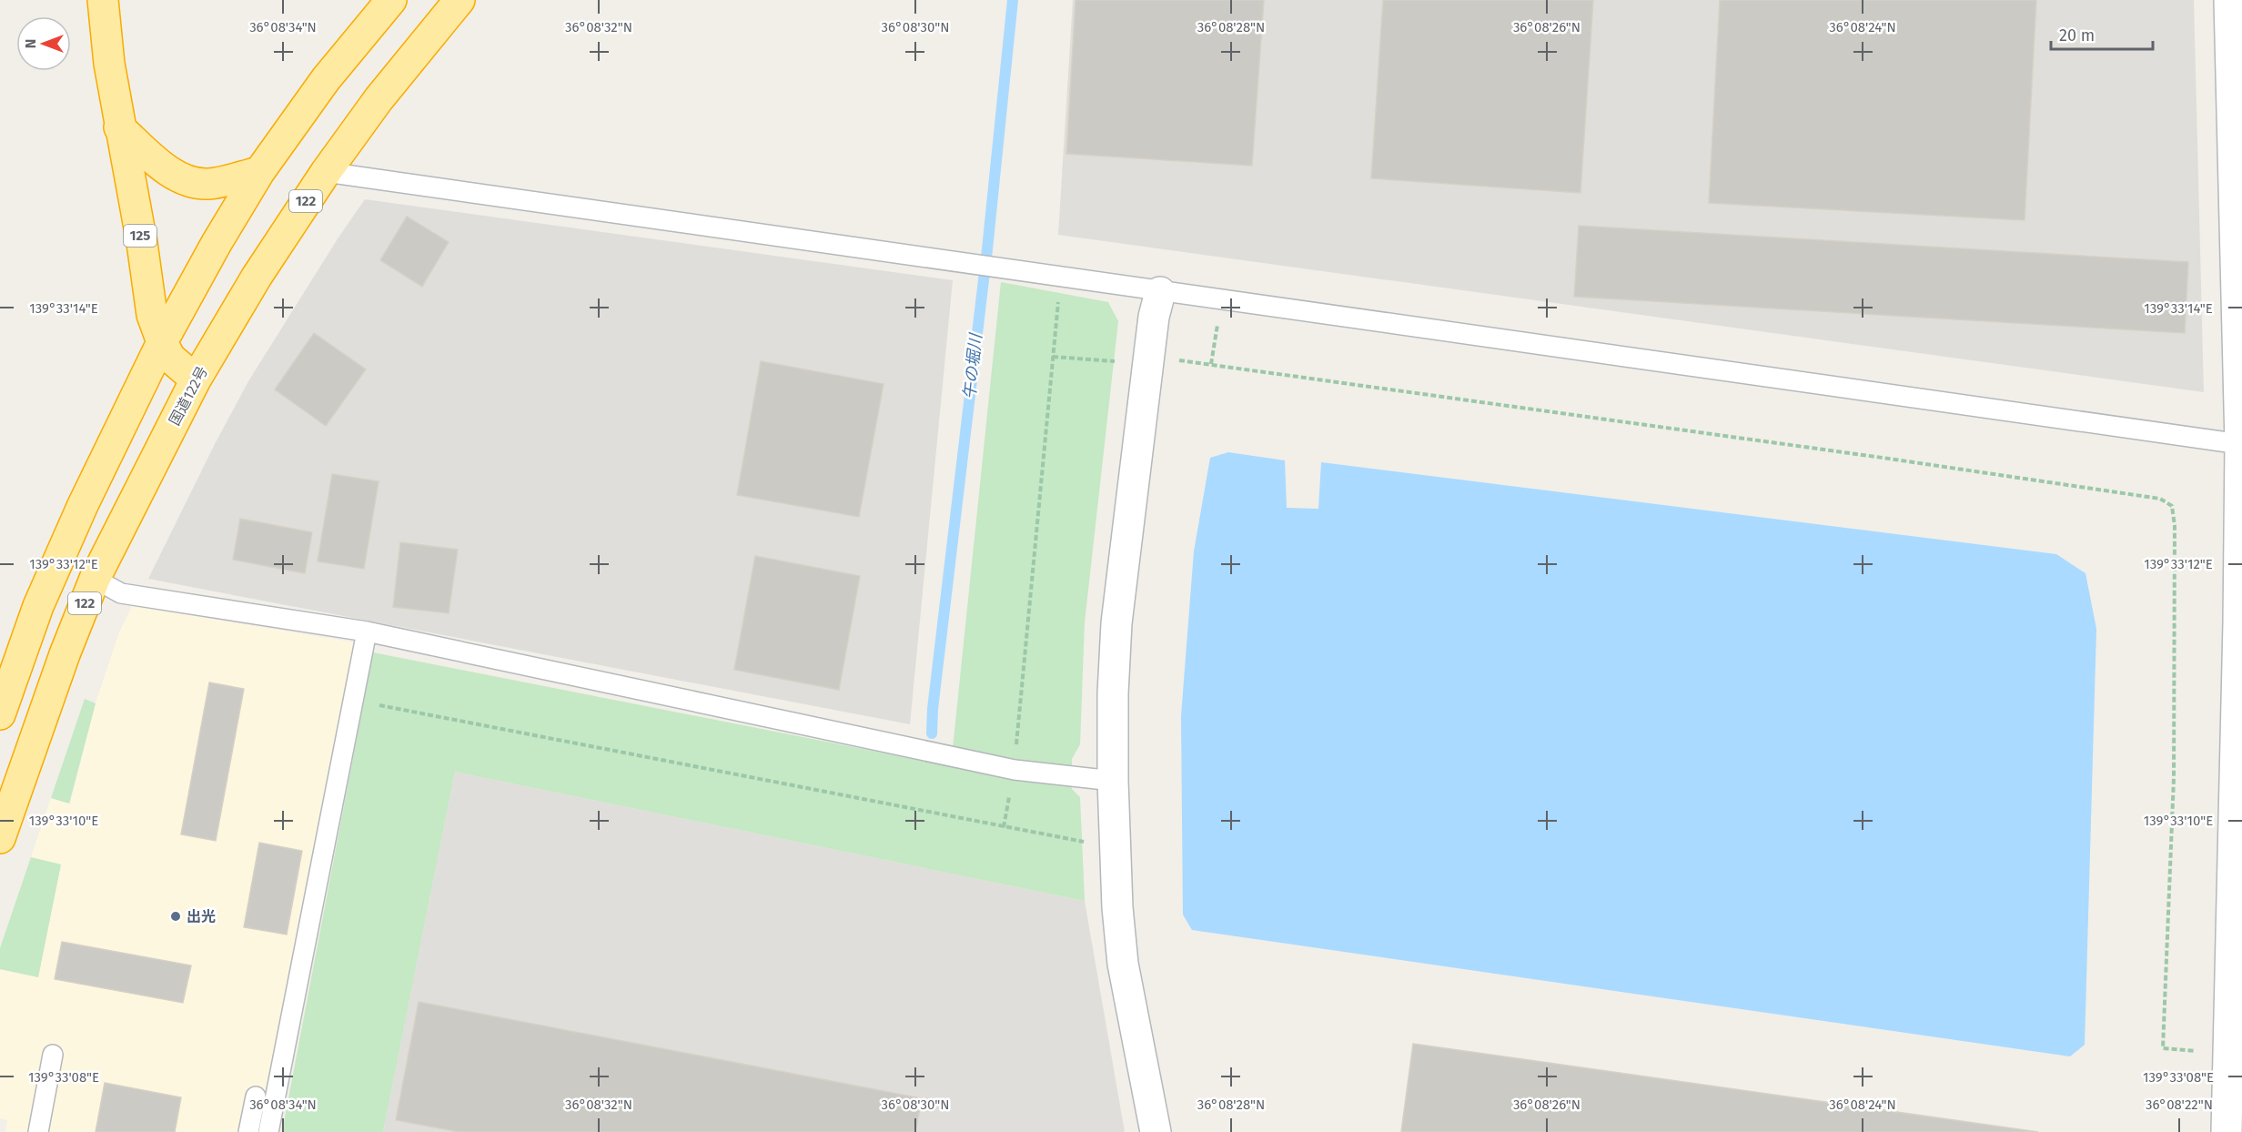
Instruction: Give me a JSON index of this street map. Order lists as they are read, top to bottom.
{
  "streets": {
    "highway": ["122", "125", "国道122号"]
  },
  "crossings": [
    ["122", "125"],
    ["125", "国道122号"]
  ],
  "water": ["午の堀川"],
  "places": ["出光"],
  "scale_bar": "20 m",
  "north": "left",
  "coordinates": [
    "36°08'34\"N",
    "36°08'32\"N",
    "36°08'30\"N",
    "36°08'28\"N",
    "36°08'26\"N",
    "36°08'24\"N",
    "139°33'14\"E",
    "139°33'12\"E",
    "139°33'10\"E",
    "139°33'08\"E",
    "36°08'22\"N"
  ]
}
